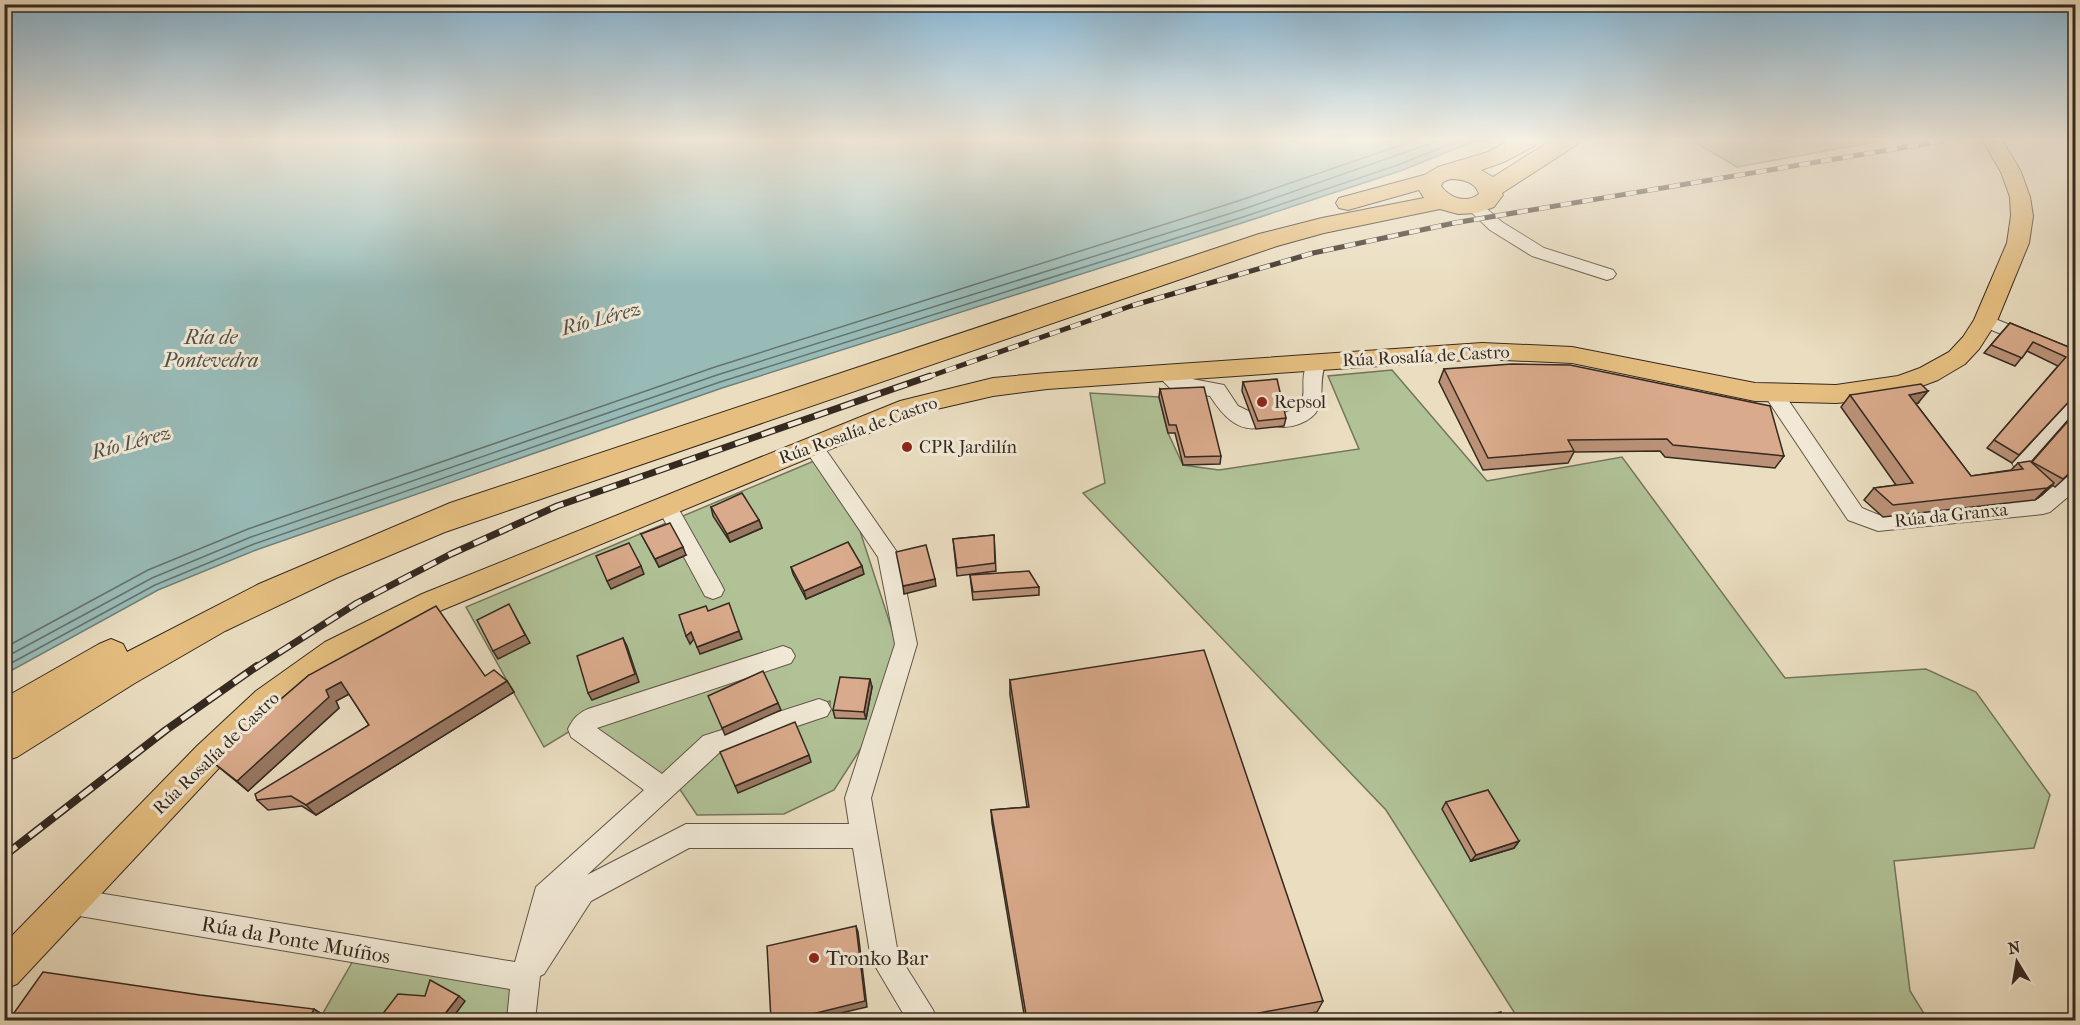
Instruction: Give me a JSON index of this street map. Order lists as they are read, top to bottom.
{
  "streets": {
    "main road": ["Rúa Rosalía de Castro"],
    "street": ["Rúa da Granxa", "Rúa da Ponte Muíños"]
  },
  "crossings": [
    ["Rúa Rosalía de Castro", "Rúa da Granxa"],
    ["Rúa Rosalía de Castro", "Rúa da Ponte Muíños"]
  ],
  "water": ["Río Lérez", "Ría de Pontevedra"],
  "places": ["Repsol", "CPR Jardilín", "Tronko Bar"],
  "north": "top"
}
